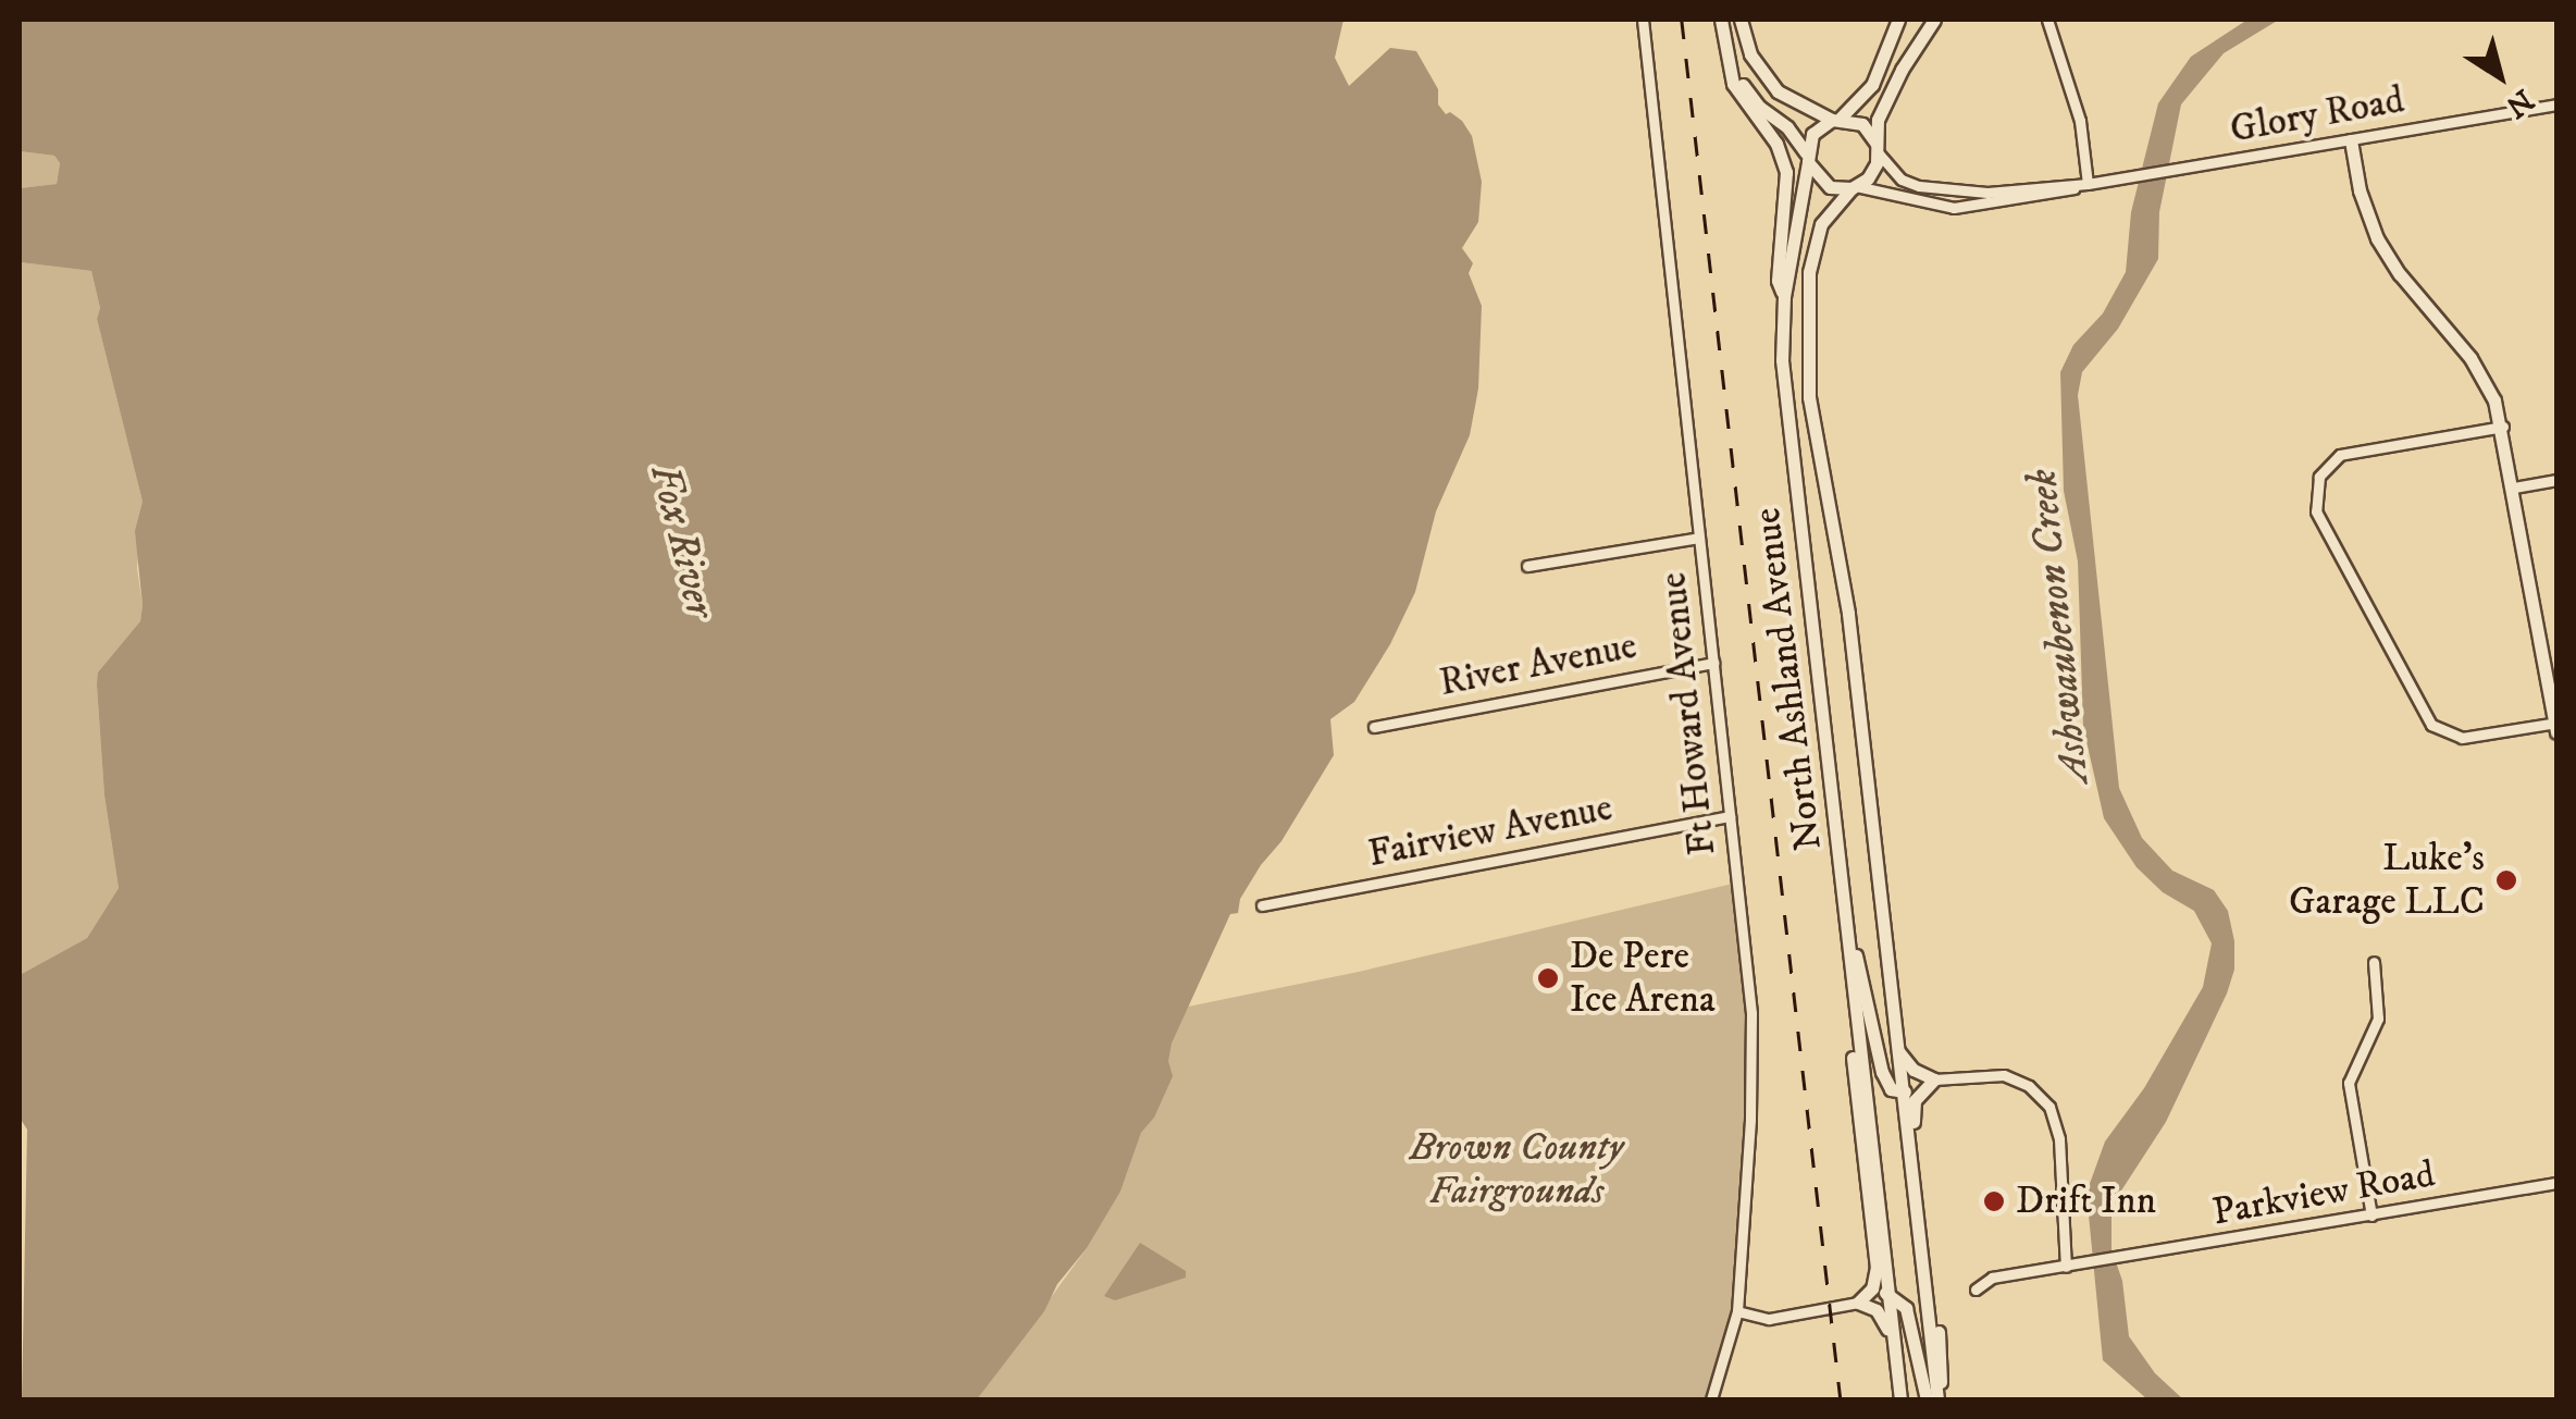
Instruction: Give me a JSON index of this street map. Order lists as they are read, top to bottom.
{
  "streets": {
    "main road": ["North Ashland Avenue"],
    "street": [
      "Glory Road",
      "River Avenue",
      "Ft Howard Avenue",
      "Fairview Avenue",
      "Parkview Road"
    ]
  },
  "crossings": [
    ["Glory Road", "North Ashland Avenue"],
    ["River Avenue", "Ft Howard Avenue"],
    ["Ft Howard Avenue", "Fairview Avenue"]
  ],
  "water": ["Fox River", "Ashwaubenon Creek"],
  "parks": ["Brown County Fairgrounds"],
  "places": ["Luke's Garage LLC", "De Pere Ice Arena", "Drift Inn"],
  "north": "bottom right"
}
